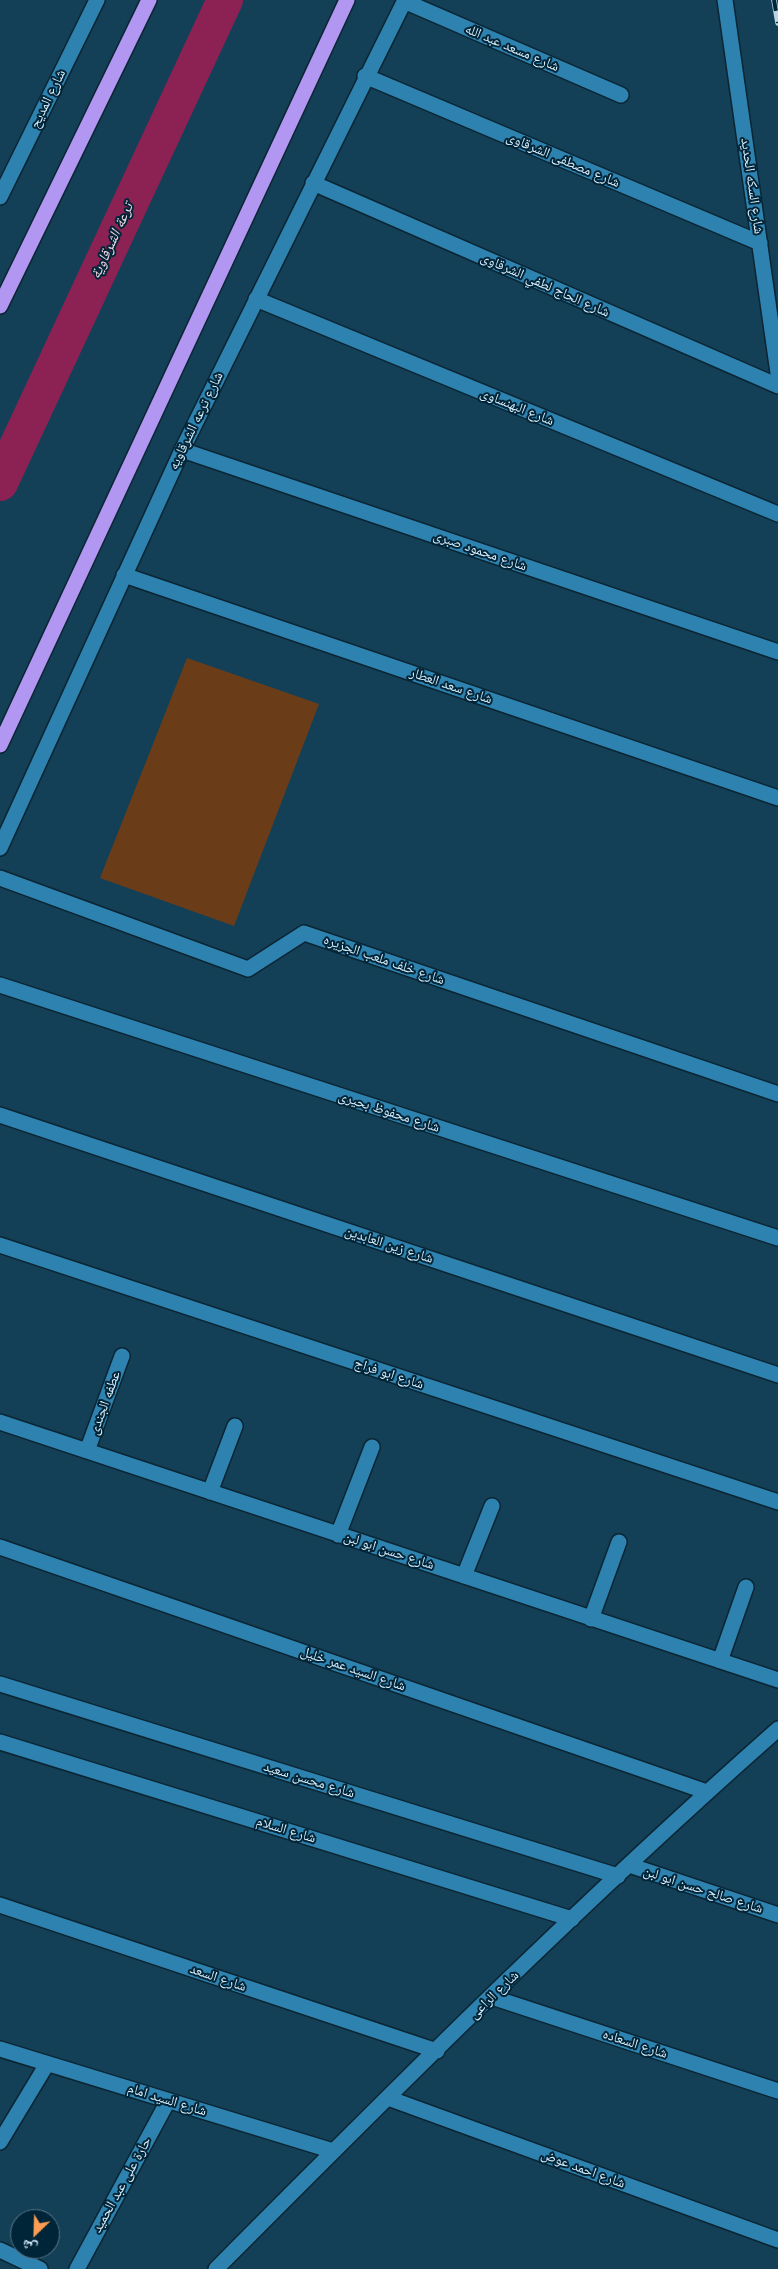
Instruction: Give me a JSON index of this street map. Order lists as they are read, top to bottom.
{
  "streets": {
    "street": [
      "شارع مسعد عبد الله",
      "شارع المديح",
      "شارع مصطفى الشرقاوى",
      "شارع السكه الحديد",
      "شارع الحاج لطفي الشرقاوى",
      "شارع البهنساوى",
      "شارع ترعه الشرقاويه",
      "شارع محمود صبرى",
      "شارع سعد العطار",
      "شارع خلف ملعب الجزيره",
      "شارع محفوظ بحيرى",
      "شارع زين العابدين",
      "شارع ابو فراج",
      "عطفه الجندى",
      "شارع حسن ابو لبن",
      "شارع السيد عمر خليل",
      "شارع محسن سعيد",
      "شارع السلام",
      "شارع صالح حسن ابو لبن",
      "شارع السعد",
      "شارع الراعى",
      "شارع السعاده",
      "شارع السيد امام",
      "شارع احمد عوض",
      "حارة على عبد الحميد"
    ]
  },
  "crossings": [
    ["شارع مسعد عبد الله", "شارع ترعه الشرقاويه"],
    ["شارع مصطفى الشرقاوى", "شارع السكه الحديد"],
    ["شارع مصطفى الشرقاوى", "شارع ترعه الشرقاويه"],
    ["شارع الحاج لطفي الشرقاوى", "شارع ترعه الشرقاويه"],
    ["شارع البهنساوى", "شارع ترعه الشرقاويه"],
    ["شارع ترعه الشرقاويه", "شارع محمود صبرى"],
    ["شارع ترعه الشرقاويه", "شارع سعد العطار"],
    ["عطفه الجندى", "شارع حسن ابو لبن"],
    ["شارع السيد عمر خليل", "شارع الراعى"],
    ["شارع محسن سعيد", "شارع صالح حسن ابو لبن"],
    ["شارع محسن سعيد", "شارع الراعى"],
    ["شارع السلام", "شارع الراعى"],
    ["شارع صالح حسن ابو لبن", "شارع الراعى"],
    ["شارع السعد", "شارع الراعى"],
    ["شارع الراعى", "شارع السعاده"],
    ["شارع الراعى", "شارع السيد امام"],
    ["شارع الراعى", "شارع احمد عوض"],
    ["شارع السيد امام", "حارة على عبد الحميد"]
  ],
  "water": ["ترعة الشرقاوية"],
  "north": "bottom left"
}
